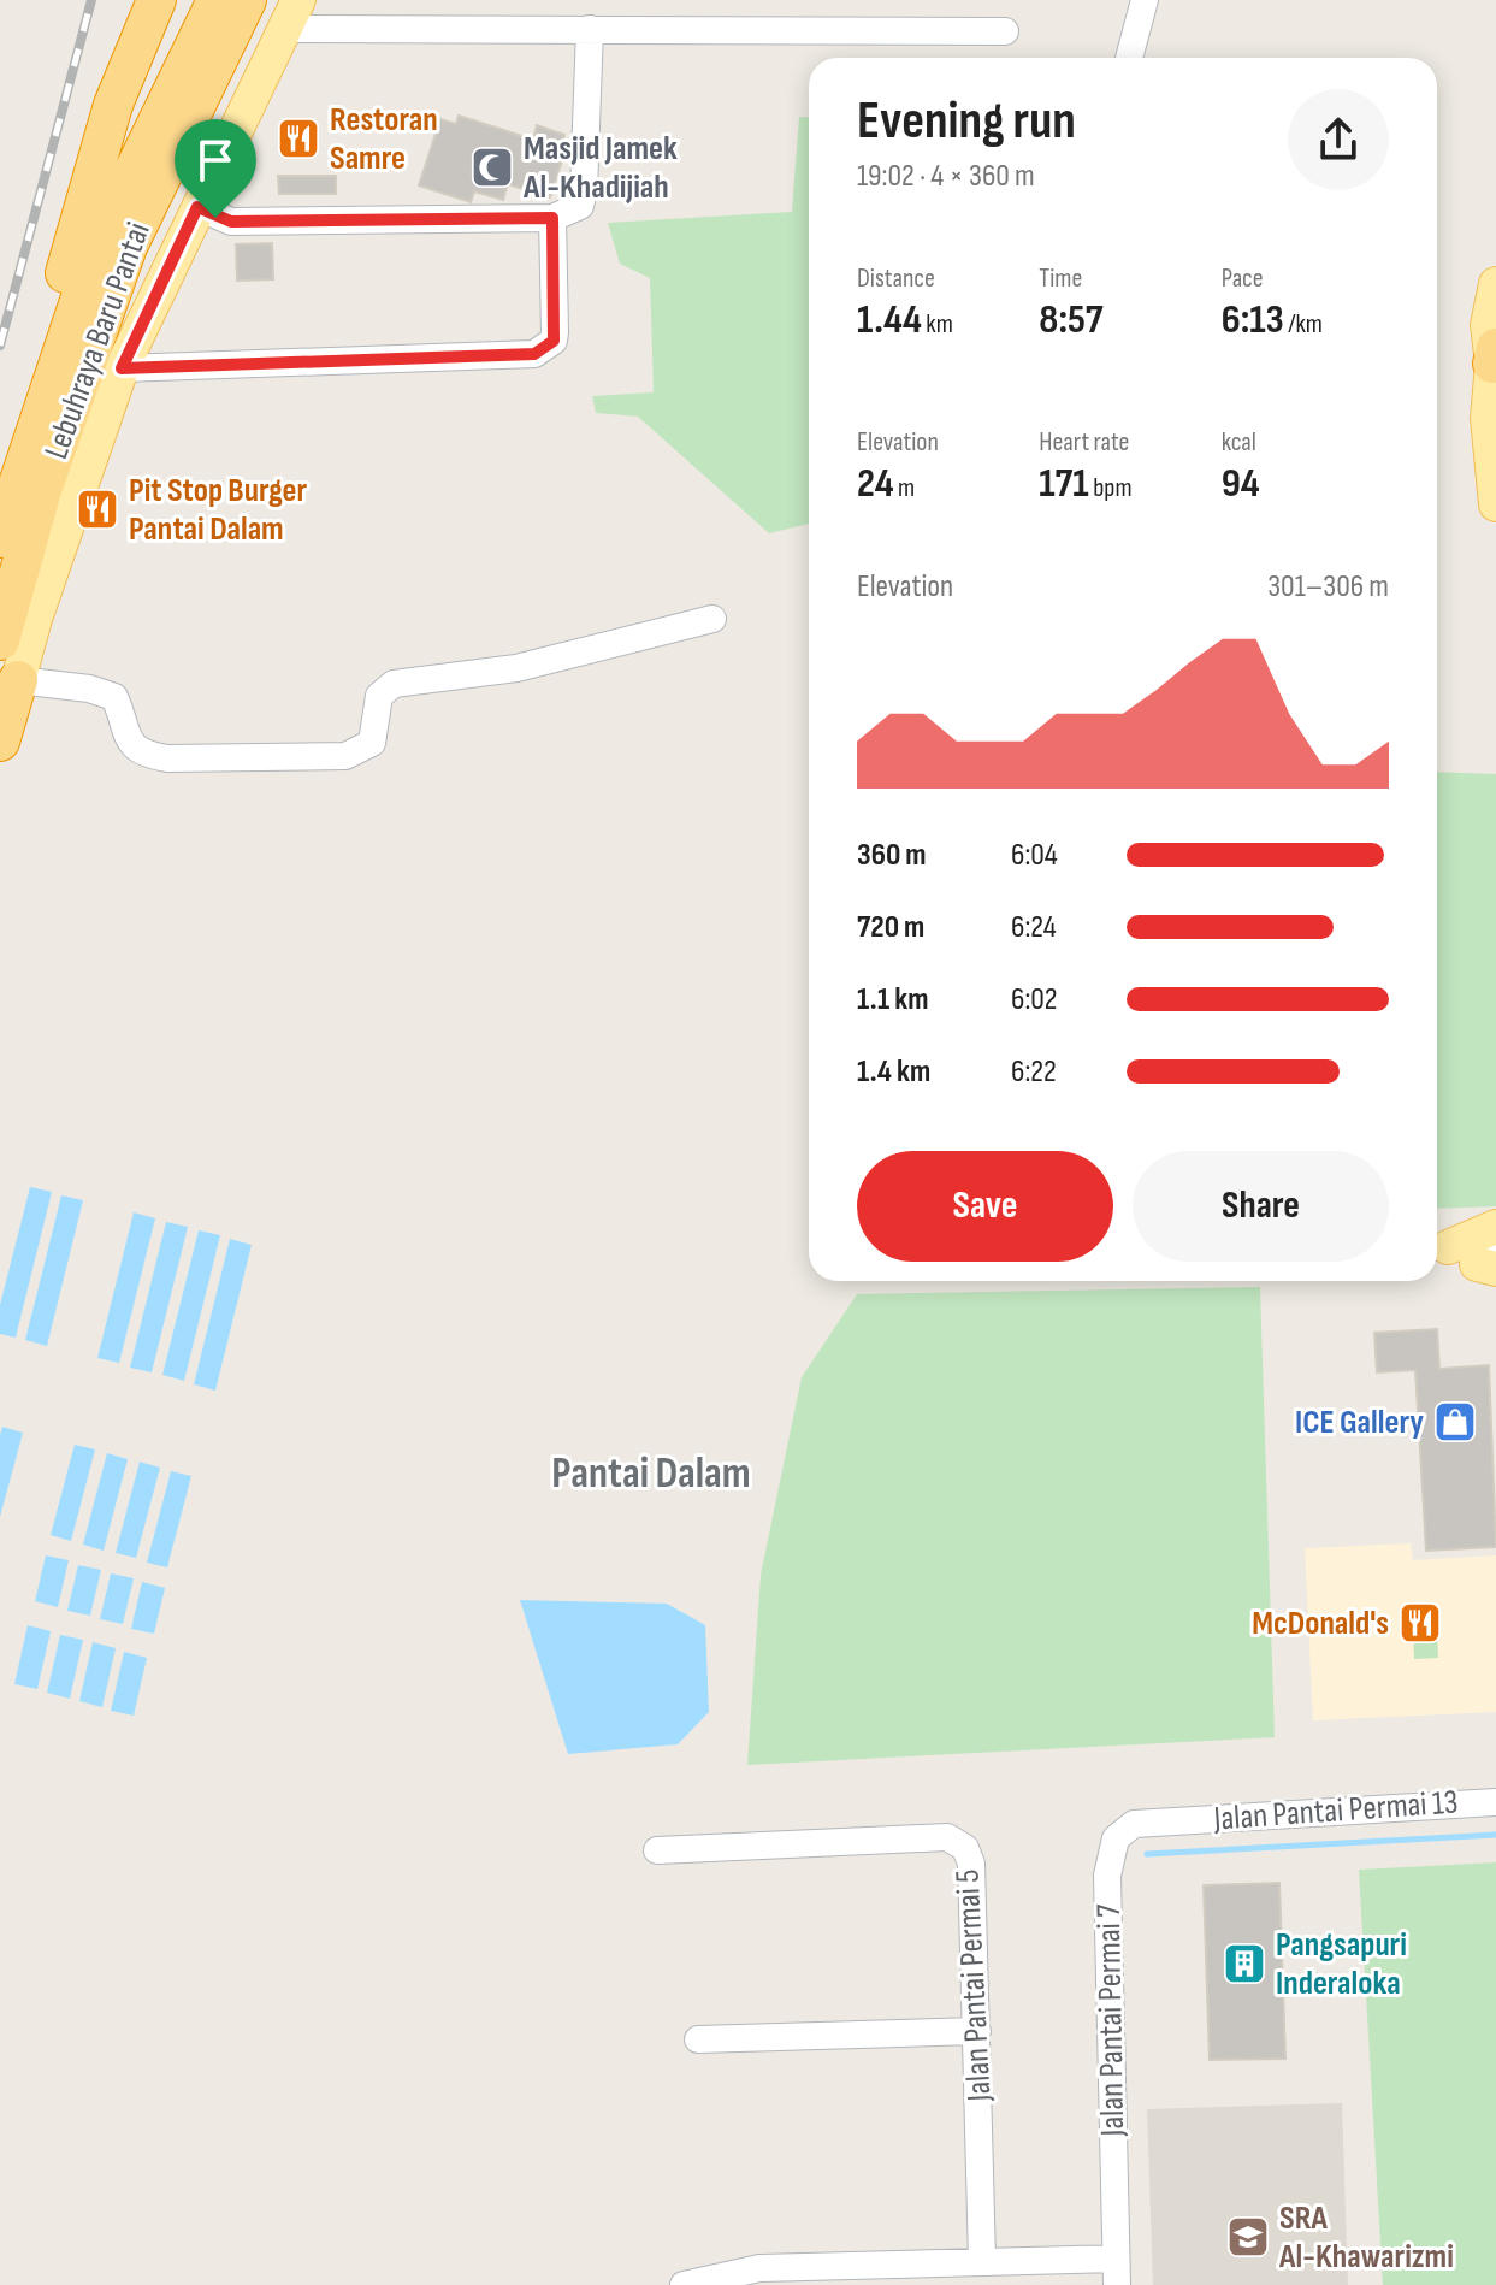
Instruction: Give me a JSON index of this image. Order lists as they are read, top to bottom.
{
  "streets": {
    "highway": ["Lebuhraya Baru Pantai"],
    "street": ["Jalan Pantai Permai 13", "Jalan Pantai Permai 5", "Jalan Pantai Permai 7"]
  },
  "crossings": [
    ["Jalan Pantai Permai 13", "Jalan Pantai Permai 7"]
  ],
  "districts": ["Pantai Dalam"],
  "places": {
    "restaurant": ["Restoran Samre", "Pit Stop Burger Pantai Dalam", "McDonald's"],
    "mosque": ["Masjid Jamek Al-Khadijiah"],
    "shop": ["ICE Gallery"],
    "building": ["Pangsapuri Inderaloka"],
    "school or university": ["SRA Al-Khawarizmi"]
  },
  "page": {
    "heading": ["Evening run", "19:02 · 4 × 360 m"],
    "stats": [
      ["Distance", "1.44 km"],
      ["Time", "8:57"],
      ["Pace", "6:13 /km"],
      ["Elevation", "24 m"],
      ["Heart rate", "171 bpm"],
      ["kcal", "94"]
    ],
    "chart": ["Elevation", "301–306 m"],
    "list": [
      {
        "name": "360 m",
        "note": "6:04"
      },
      {
        "name": "720 m",
        "note": "6:24"
      },
      {
        "name": "1.1 km",
        "note": "6:02"
      },
      {
        "name": "1.4 km",
        "note": "6:22"
      }
    ],
    "buttons": ["Save", "Share"]
  }
}
